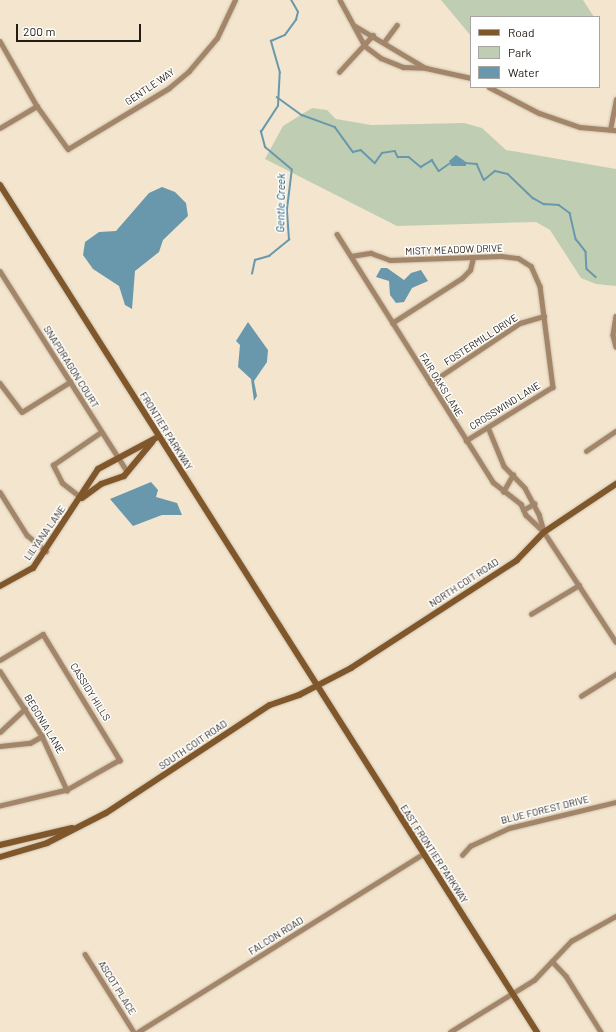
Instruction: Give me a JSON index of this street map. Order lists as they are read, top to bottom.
{
  "streets": {
    "street": [
      "GENTLE WAY",
      "MISTY MEADOW DRIVE",
      "FOSTERMILL DRIVE",
      "SNAPDRAGON COURT",
      "FAIR OAKS LANE",
      "CROSSWIND LANE",
      "FRONTIER PARKWAY",
      "LILYANA LANE",
      "NORTH COIT ROAD",
      "CASSIDY HILLS",
      "BEGONIA LANE",
      "SOUTH COIT ROAD",
      "BLUE FOREST DRIVE",
      "EAST FRONTIER PARKWAY",
      "FALCON ROAD",
      "ASCOT PLACE"
    ]
  },
  "crossings": [
    ["MISTY MEADOW DRIVE", "FOSTERMILL DRIVE"],
    ["MISTY MEADOW DRIVE", "FAIR OAKS LANE"],
    ["MISTY MEADOW DRIVE", "CROSSWIND LANE"],
    ["FOSTERMILL DRIVE", "FAIR OAKS LANE"],
    ["SNAPDRAGON COURT", "LILYANA LANE"],
    ["FAIR OAKS LANE", "CROSSWIND LANE"],
    ["FAIR OAKS LANE", "NORTH COIT ROAD"],
    ["FRONTIER PARKWAY", "LILYANA LANE"],
    ["FRONTIER PARKWAY", "NORTH COIT ROAD"],
    ["FRONTIER PARKWAY", "SOUTH COIT ROAD"],
    ["FRONTIER PARKWAY", "EAST FRONTIER PARKWAY"],
    ["NORTH COIT ROAD", "SOUTH COIT ROAD"],
    ["NORTH COIT ROAD", "EAST FRONTIER PARKWAY"],
    ["CASSIDY HILLS", "BEGONIA LANE"],
    ["SOUTH COIT ROAD", "EAST FRONTIER PARKWAY"],
    ["EAST FRONTIER PARKWAY", "FALCON ROAD"]
  ],
  "water": ["Gentle Creek"],
  "legend": ["Road", "Park", "Water"],
  "scale_bar": "200 m"
}
